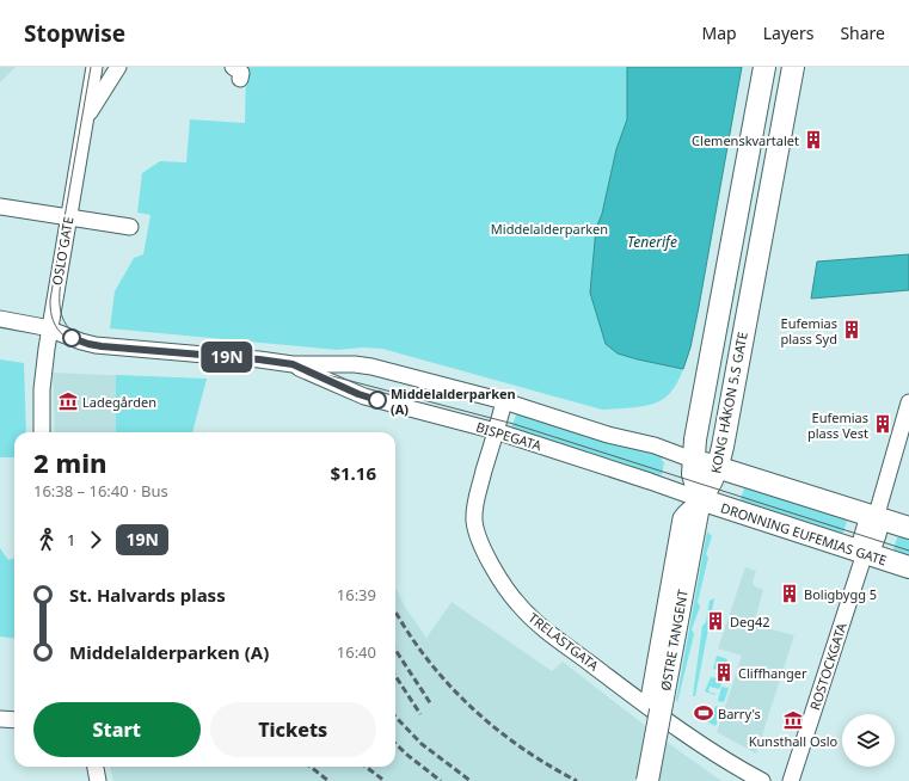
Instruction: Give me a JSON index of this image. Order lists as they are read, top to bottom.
{
  "streets": {
    "highway": ["KONG HÅKON 5.S GATE", "DRONNING EUFEMIAS GATE", "ØSTRE TANGENT"],
    "street": [
      "OSLO GATE",
      "BISPEGATA",
      "TRELASTGATA",
      "ROSTOCKGATA"
    ]
  },
  "crossings": [
    ["OSLO GATE", "BISPEGATA"],
    ["KONG HÅKON 5.S GATE", "BISPEGATA"],
    ["KONG HÅKON 5.S GATE", "DRONNING EUFEMIAS GATE"],
    ["KONG HÅKON 5.S GATE", "ØSTRE TANGENT"],
    ["BISPEGATA", "DRONNING EUFEMIAS GATE"],
    ["BISPEGATA", "ØSTRE TANGENT"],
    ["BISPEGATA", "TRELASTGATA"],
    ["DRONNING EUFEMIAS GATE", "ØSTRE TANGENT"],
    ["DRONNING EUFEMIAS GATE", "ROSTOCKGATA"]
  ],
  "water": ["Tenerife"],
  "parks": ["Middelalderparken"],
  "places": {
    "building": [
      "Clemenskvartalet",
      "Eufemias plass Syd",
      "Eufemias plass Vest",
      "Boligbygg 5",
      "Deg42",
      "Cliffhanger"
    ],
    "other": ["Middelalderparken (A)"],
    "museum": ["Ladegården", "Kunsthall Oslo"],
    "sports": ["Barry's"]
  },
  "lines": ["bus line 19N"],
  "page": {
    "header": "Stopwise",
    "nav": ["Map", "Layers", "Share"],
    "on_map": "19N",
    "heading": ["2 min", "16:38 – 16:40 · Bus", "$1.16"],
    "legs": ["1", "19N"],
    "list": [
      {
        "name": "St. Halvards plass",
        "value": "16:39"
      },
      {
        "name": "Middelalderparken (A)",
        "value": "16:40"
      }
    ],
    "buttons": ["Start", "Tickets"]
  }
}
